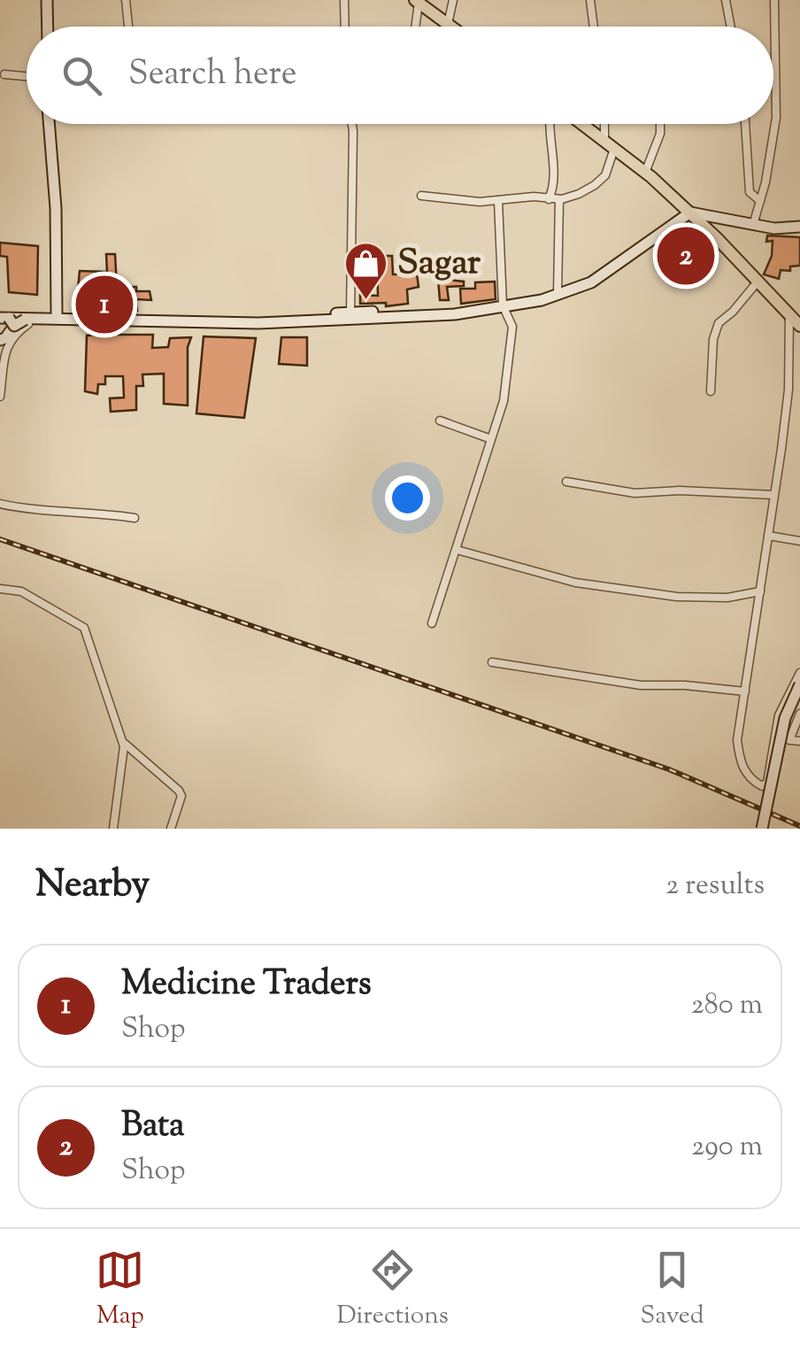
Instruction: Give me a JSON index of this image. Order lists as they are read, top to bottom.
{
  "places": {
    "shop": ["Sagar"]
  },
  "page": {
    "search": "Search here",
    "pins": ["2", "1"],
    "heading": ["Nearby", "2 results"],
    "list": [
      {
        "mark": "1",
        "name": "Medicine Traders",
        "note": "Shop",
        "value": "280 m"
      },
      {
        "mark": "2",
        "name": "Bata",
        "note": "Shop",
        "value": "290 m"
      }
    ],
    "nav": ["Map", "Directions", "Saved"]
  }
}
